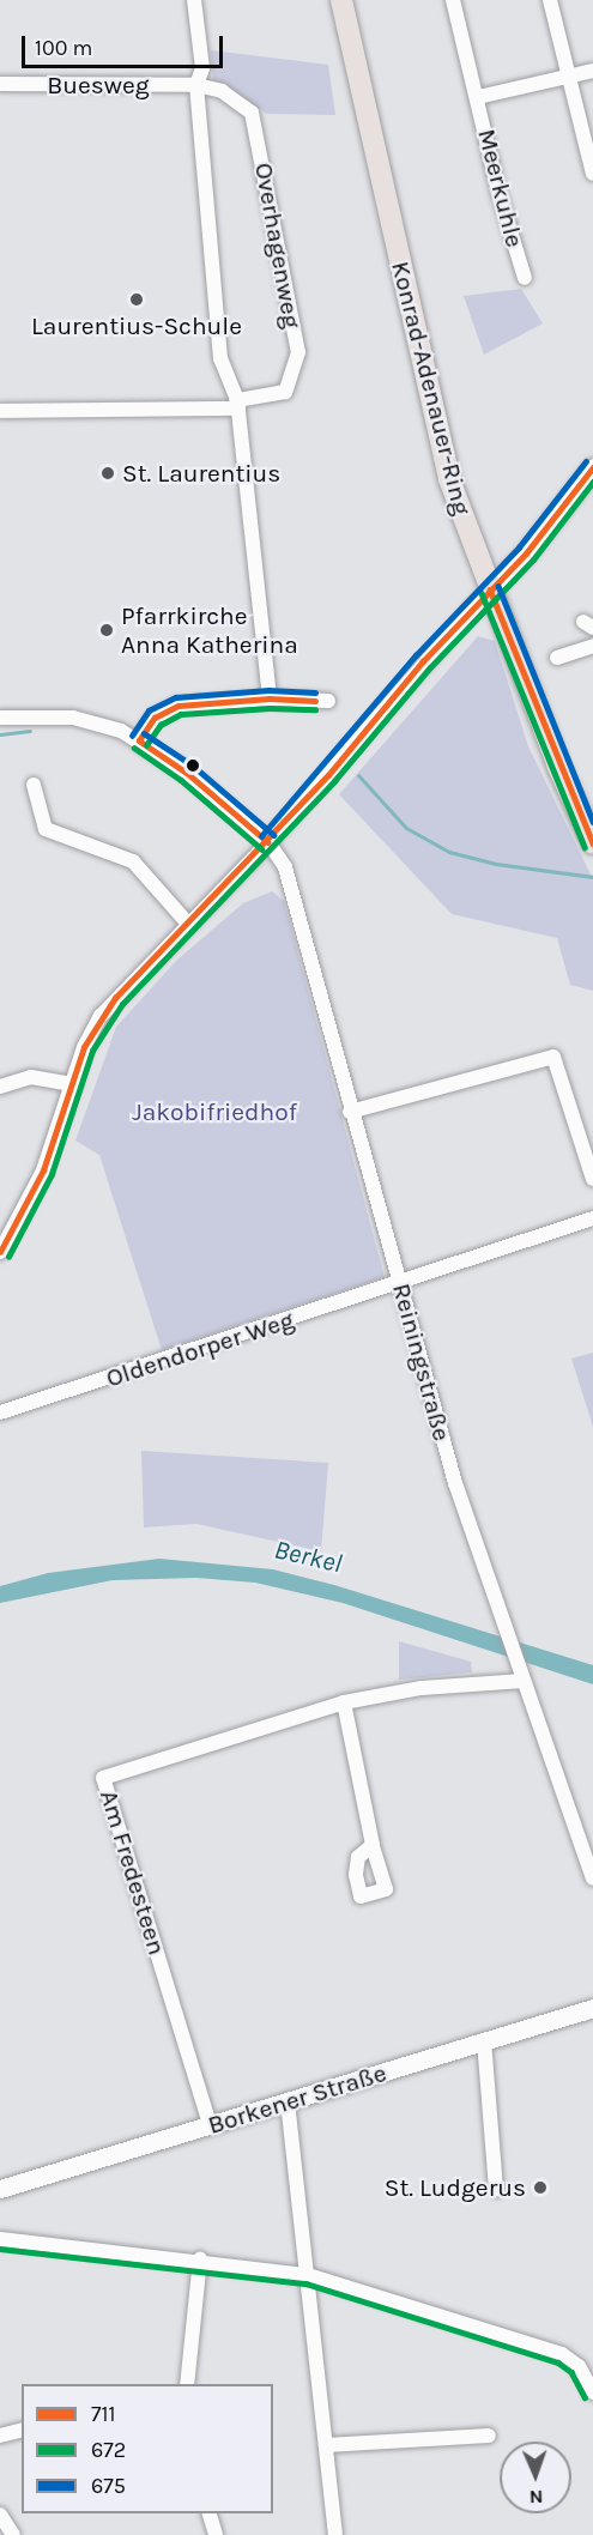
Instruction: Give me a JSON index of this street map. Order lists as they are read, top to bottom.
{
  "streets": {
    "main road": ["Konrad-Adenauer-Ring"],
    "street": [
      "Buesweg",
      "Meerkuhle",
      "Overhagenweg",
      "Oldendorper Weg",
      "Reiningstraße",
      "Am Fredesteen",
      "Borkener Straße"
    ]
  },
  "crossings": [
    ["Buesweg", "Overhagenweg"],
    ["Oldendorper Weg", "Reiningstraße"],
    ["Reiningstraße", "Am Fredesteen"],
    ["Am Fredesteen", "Borkener Straße"]
  ],
  "water": ["Berkel"],
  "parks": ["Jakobifriedhof"],
  "places": [
    "Laurentius-Schule",
    "St. Laurentius",
    "Pfarrkirche Anna Katherina",
    "St. Ludgerus"
  ],
  "lines": ["transit line 675", "transit line 711", "transit line 672"],
  "legend": ["711", "672", "675"],
  "scale_bar": "100 m",
  "north": "bottom"
}
